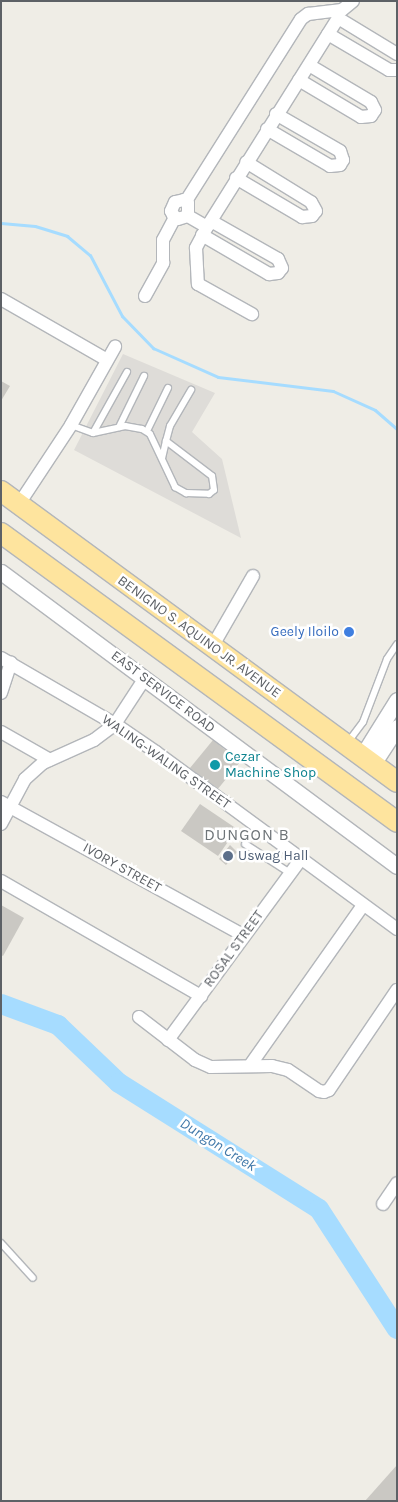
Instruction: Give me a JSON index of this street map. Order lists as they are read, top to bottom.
{
  "streets": {
    "highway": ["BENIGNO S. AQUINO JR. AVENUE"],
    "street": [
      "EAST SERVICE ROAD",
      "WALING-WALING STREET",
      "IVORY STREET",
      "ROSAL STREET"
    ]
  },
  "crossings": [
    ["WALING-WALING STREET", "ROSAL STREET"],
    ["IVORY STREET", "ROSAL STREET"]
  ],
  "districts": ["DUNGON B"],
  "water": ["Dungon Creek"],
  "places": ["Geely Iloilo", "Cezar Machine Shop", "Uswag Hall"]
}
